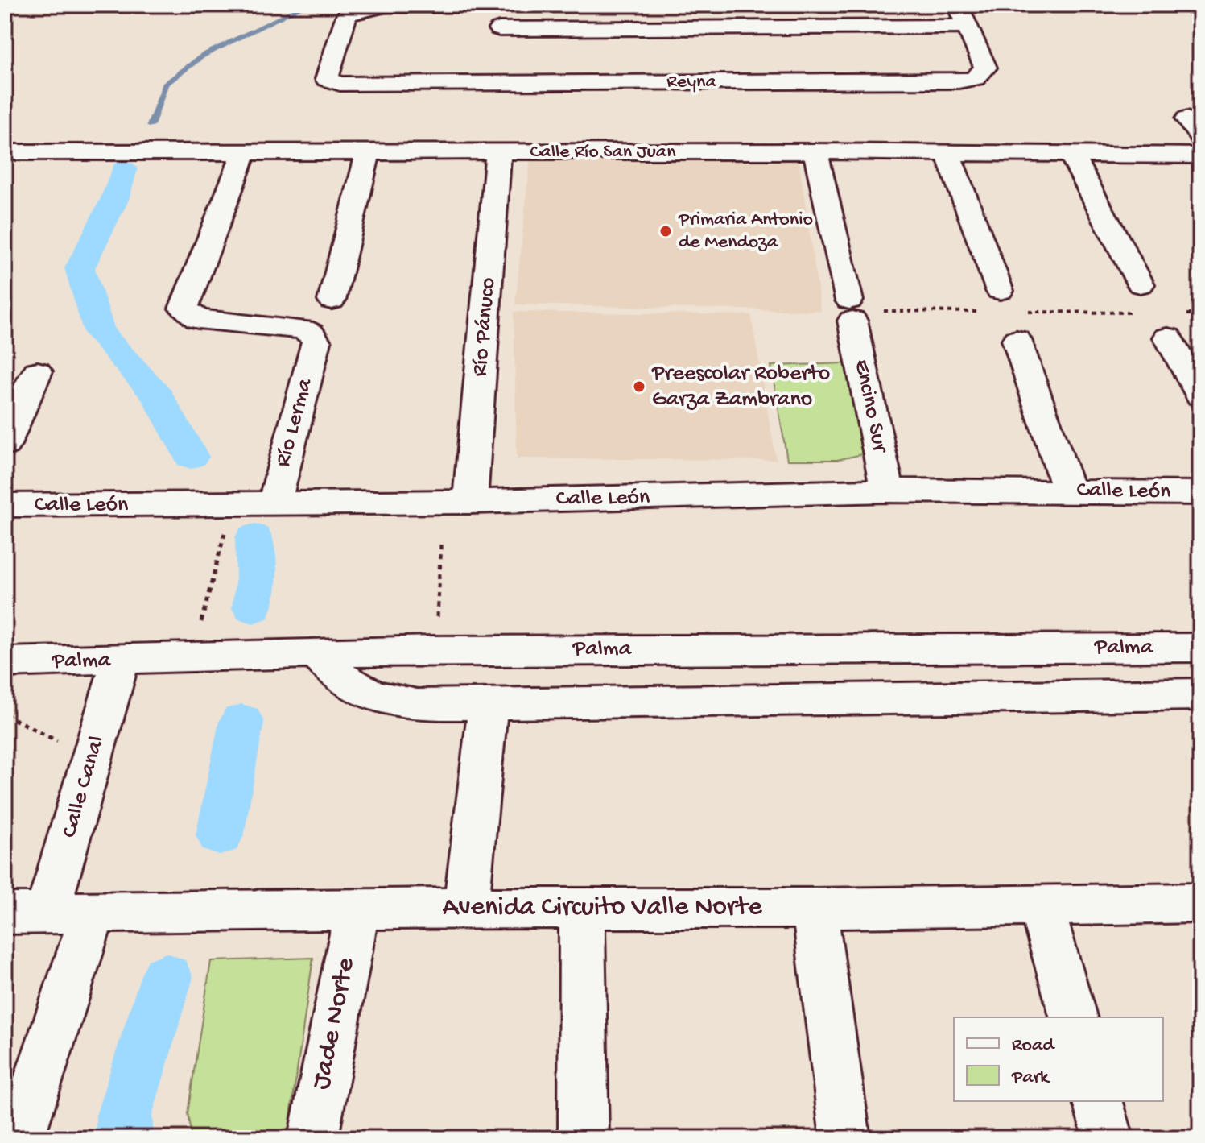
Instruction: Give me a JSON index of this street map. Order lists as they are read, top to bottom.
{
  "streets": {
    "street": [
      "Reyna",
      "Calle Río San Juan",
      "Río Pánuco",
      "Encino Sur",
      "Río Lerma",
      "Calle León",
      "Palma",
      "Calle Canal",
      "Avenida Circuito Valle Norte",
      "Jade Norte"
    ]
  },
  "crossings": [
    ["Calle Río San Juan", "Río Pánuco"],
    ["Calle Río San Juan", "Encino Sur"],
    ["Calle Río San Juan", "Río Lerma"],
    ["Río Pánuco", "Calle León"],
    ["Encino Sur", "Calle León"],
    ["Río Lerma", "Calle León"],
    ["Palma", "Calle Canal"],
    ["Calle Canal", "Avenida Circuito Valle Norte"],
    ["Avenida Circuito Valle Norte", "Jade Norte"]
  ],
  "places": ["Primaria Antonio de Mendoza", "Preescolar Roberto Garza Zambrano"],
  "legend": ["Road", "Park"]
}
